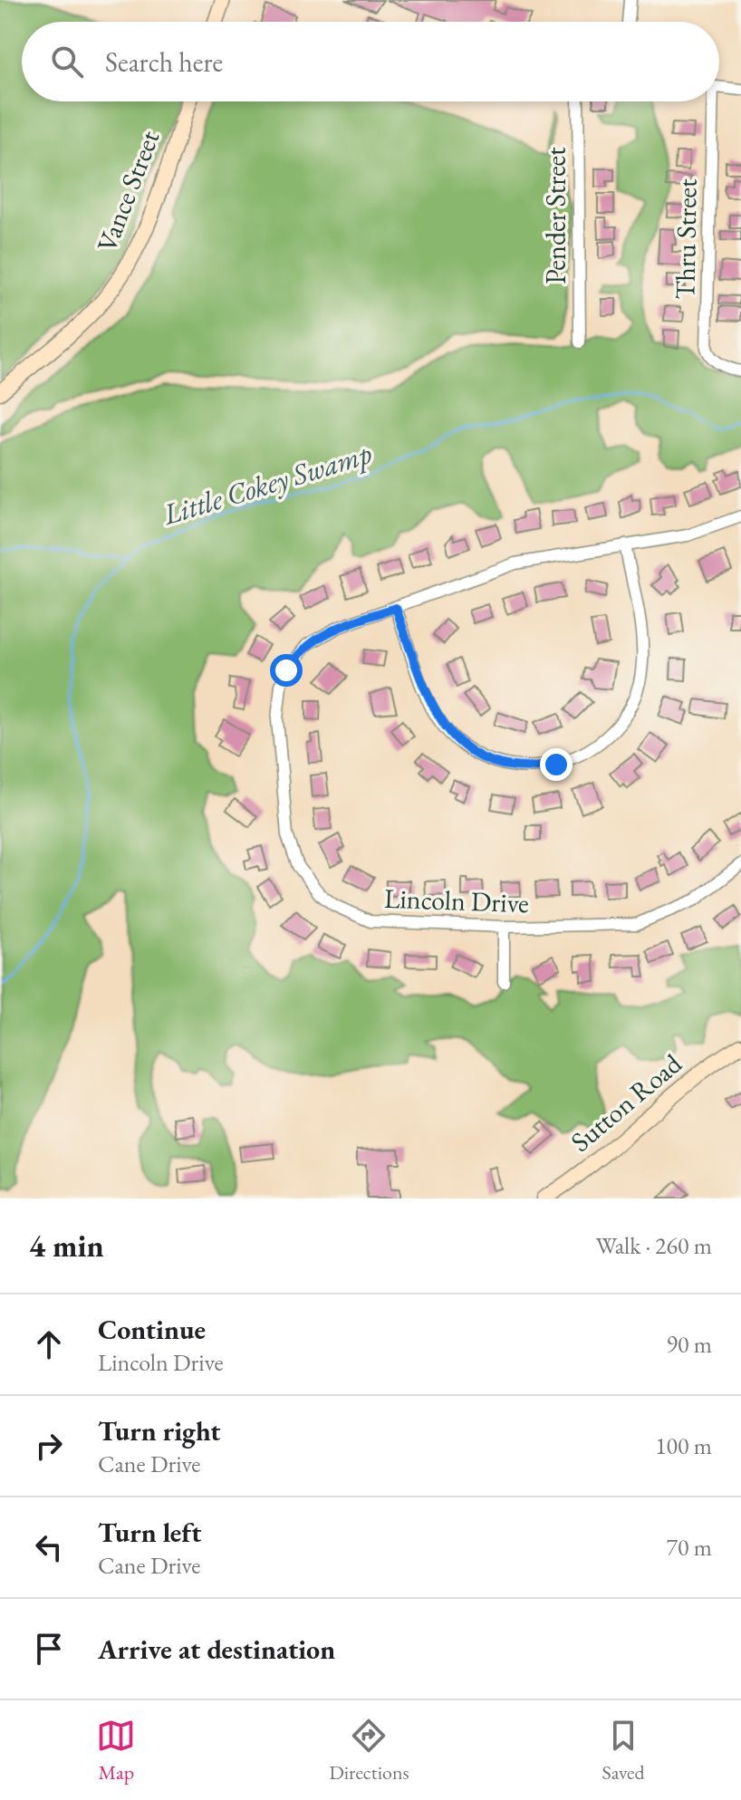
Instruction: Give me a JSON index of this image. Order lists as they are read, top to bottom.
{
  "streets": {
    "street": [
      "Vance Street",
      "Pender Street",
      "Thru Street",
      "Lincoln Drive",
      "Sutton Road"
    ]
  },
  "water": ["Little Cokey Swamp"],
  "page": {
    "search": "Search here",
    "heading": ["4 min", "Walk · 260 m"],
    "list": [
      ["Continue", "Lincoln Drive", "90 m"],
      ["Turn right", "Cane Drive", "100 m"],
      ["Turn left", "Cane Drive", "70 m"],
      "Arrive at destination"
    ],
    "nav": ["Map", "Directions", "Saved"]
  }
}
